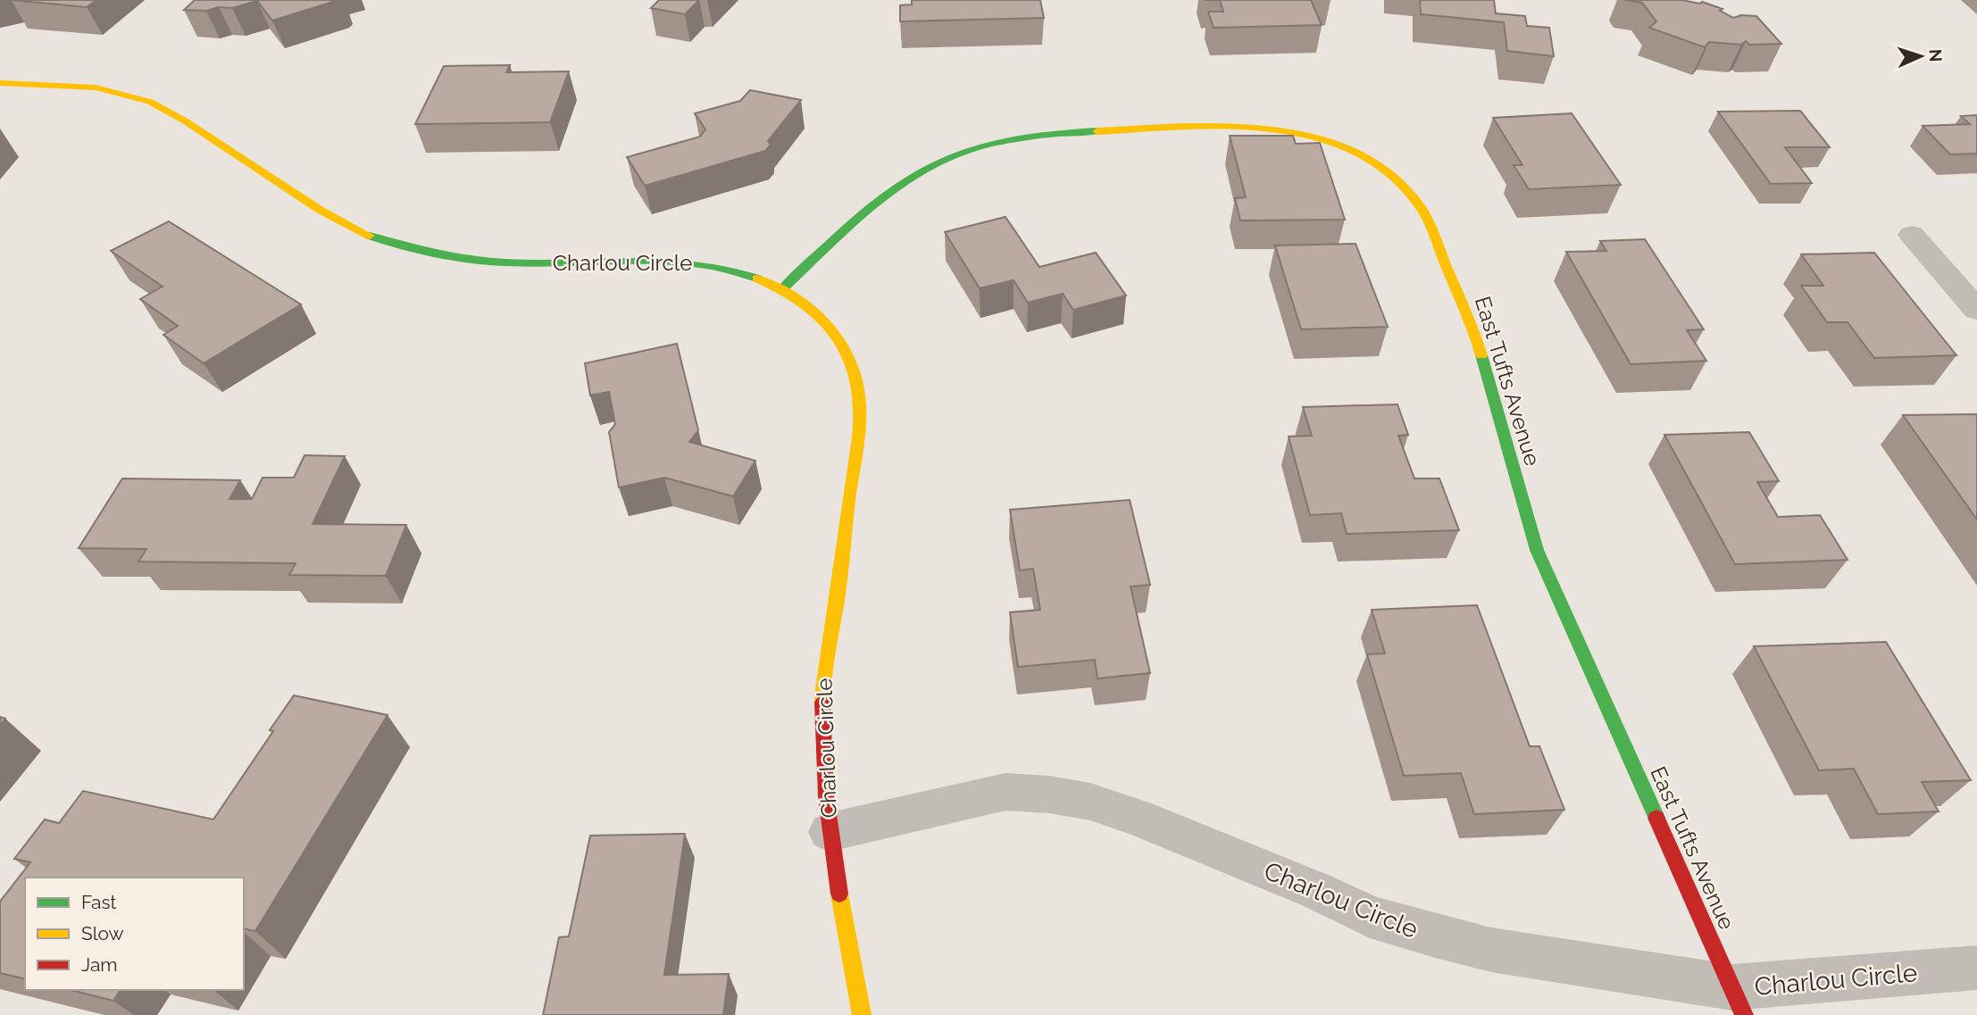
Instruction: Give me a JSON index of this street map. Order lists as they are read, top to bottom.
{
  "streets": {
    "street": ["Charlou Circle", "East Tufts Avenue"]
  },
  "crossings": [
    ["Charlou Circle", "East Tufts Avenue"]
  ],
  "legend": ["Fast", "Slow", "Jam"],
  "north": "right"
}
